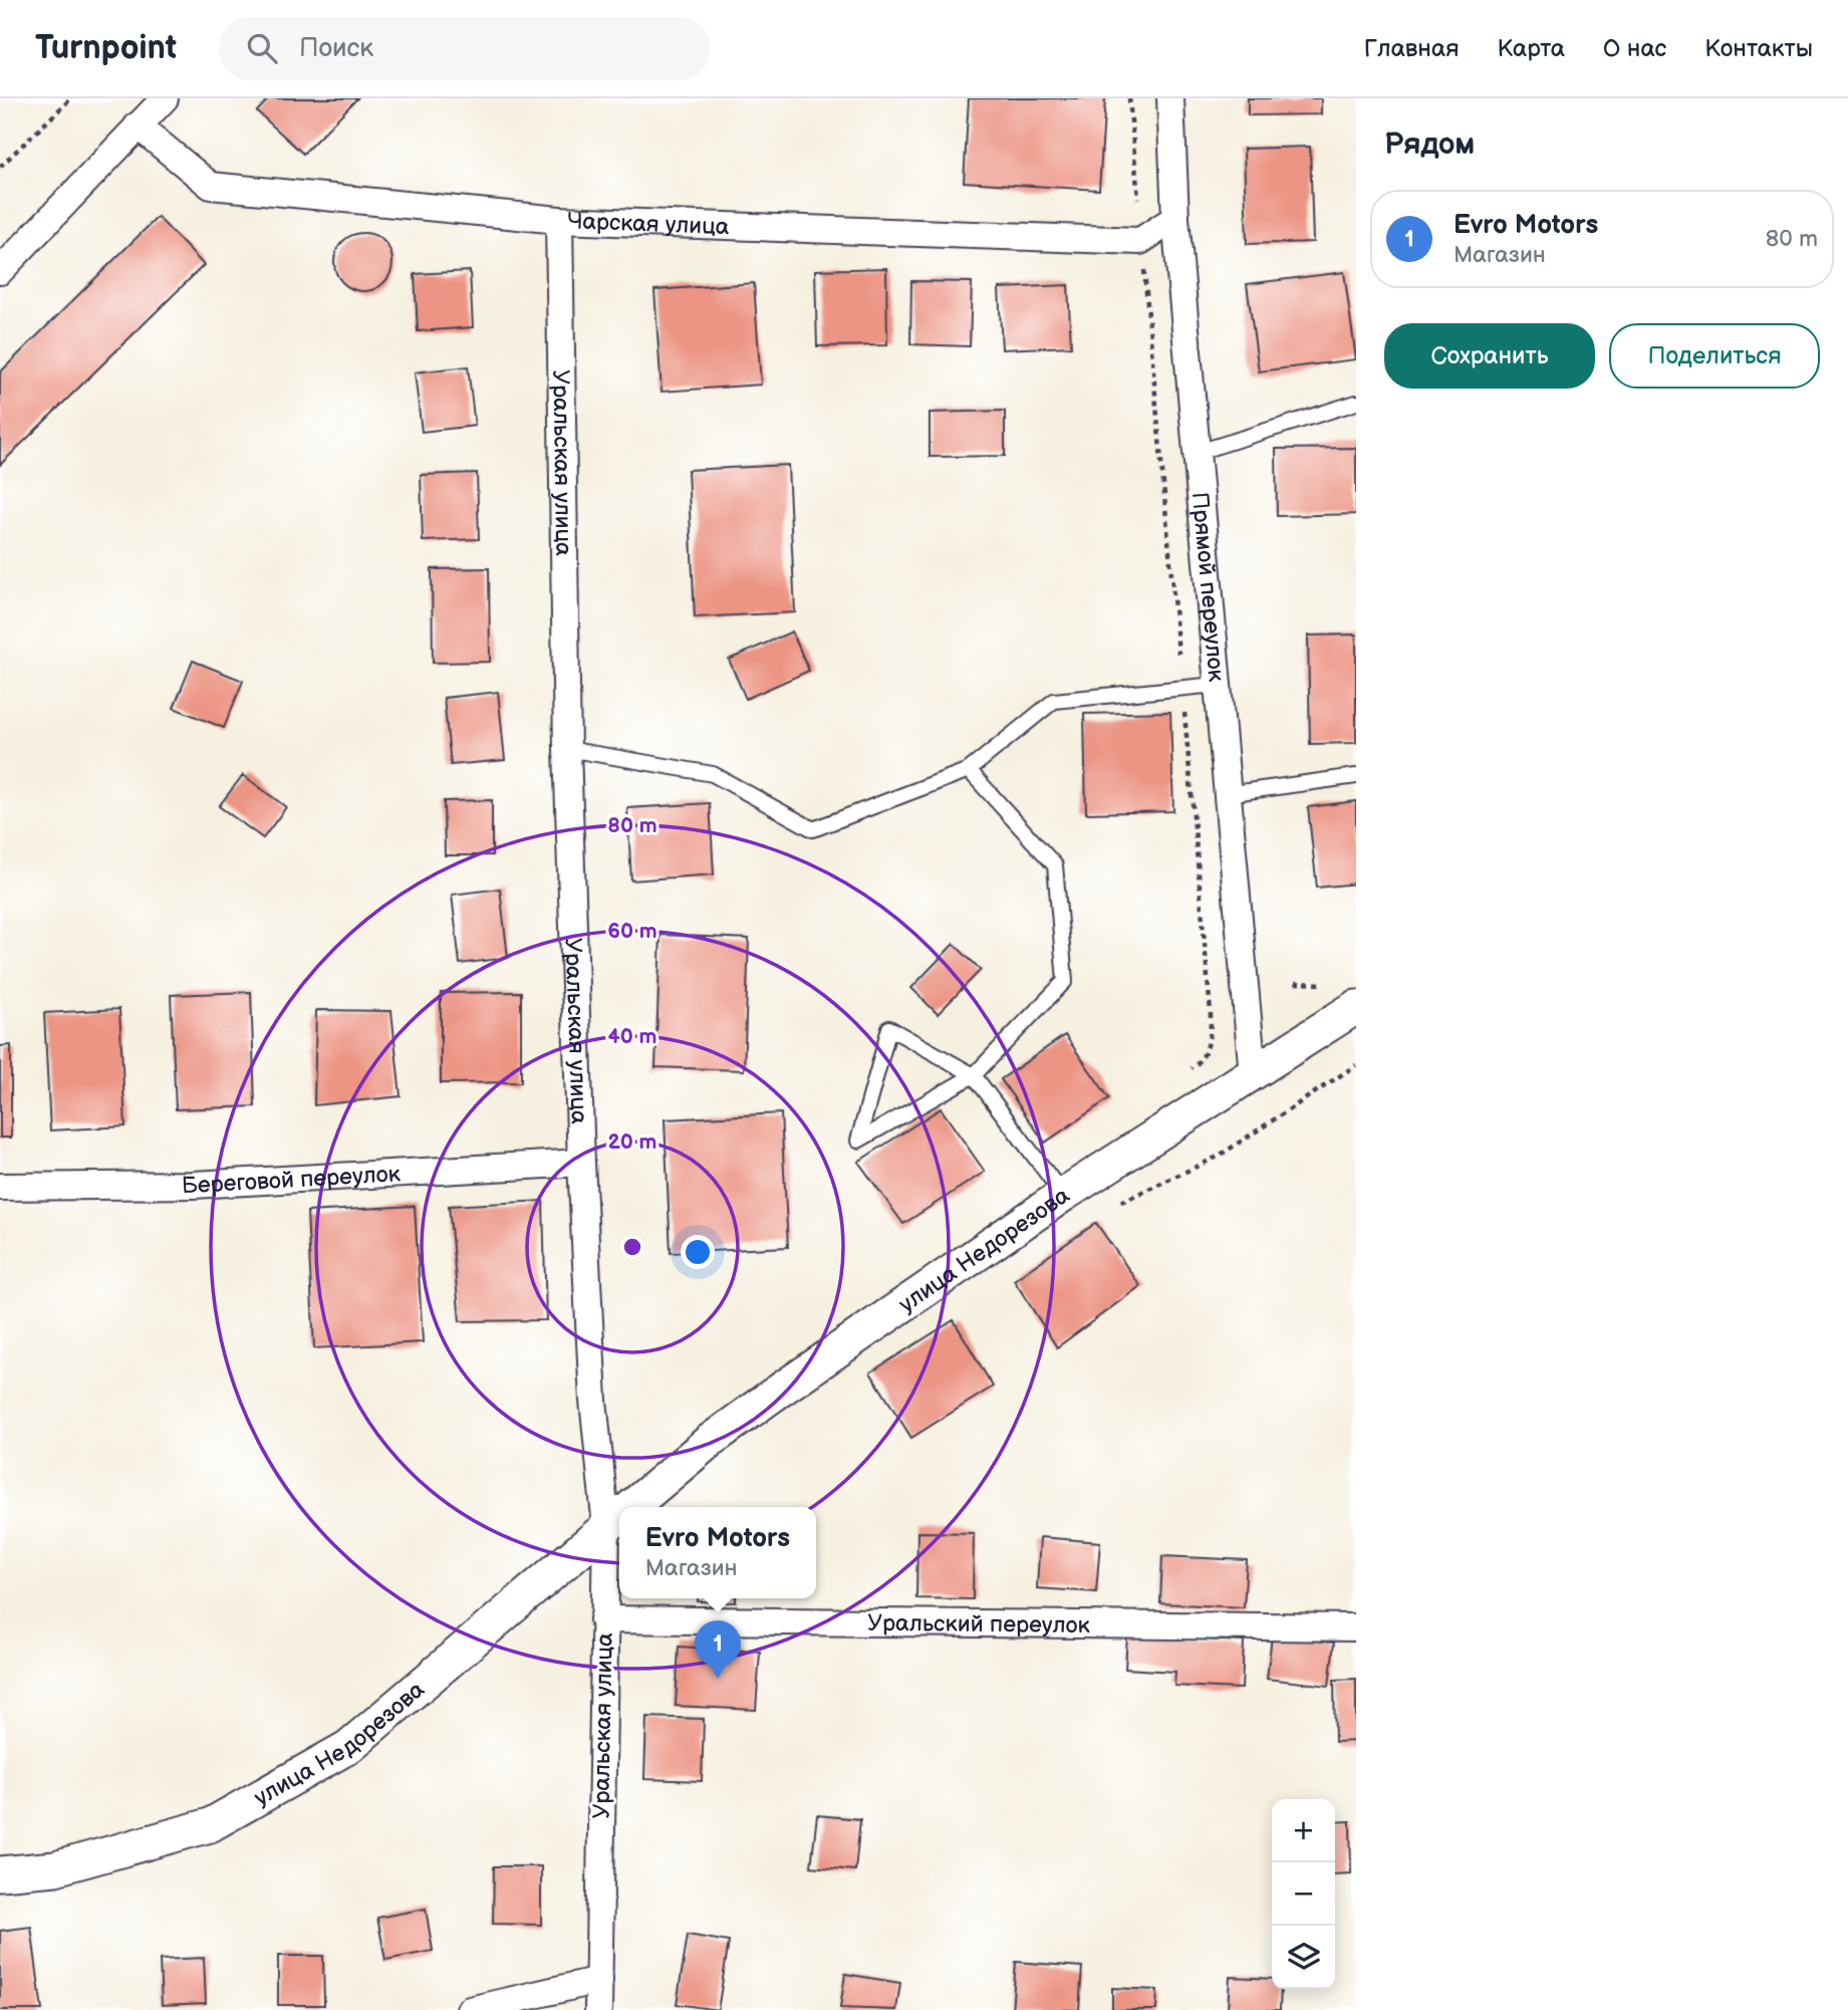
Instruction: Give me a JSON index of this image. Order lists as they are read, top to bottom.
{
  "streets": {
    "street": [
      "Чарская улица",
      "Уральская улица",
      "Прямой переулок",
      "Береговой переулок",
      "улица Недорезова",
      "Уральский переулок"
    ]
  },
  "crossings": [
    ["Чарская улица", "Уральская улица"],
    ["Чарская улица", "Прямой переулок"],
    ["Уральская улица", "Береговой переулок"],
    ["Уральская улица", "улица Недорезова"],
    ["Уральская улица", "Уральский переулок"],
    ["Прямой переулок", "улица Недорезова"]
  ],
  "page": {
    "header": "Turnpoint",
    "search": "Поиск",
    "nav": [
      "Главная",
      "Карта",
      "О нас",
      "Контакты"
    ],
    "heading": "Рядом",
    "list": [
      {
        "mark": "1",
        "name": "Evro Motors",
        "note": "Магазин",
        "value": "80 m"
      }
    ],
    "buttons": ["Сохранить", "Поделиться"],
    "popup": ["Evro Motors", "Магазин"],
    "pins": "1",
    "map_buttons": ["+", "−"]
  },
  "rings": [
    "80 m",
    "60 m",
    "40 m",
    "20 m"
  ]
}
